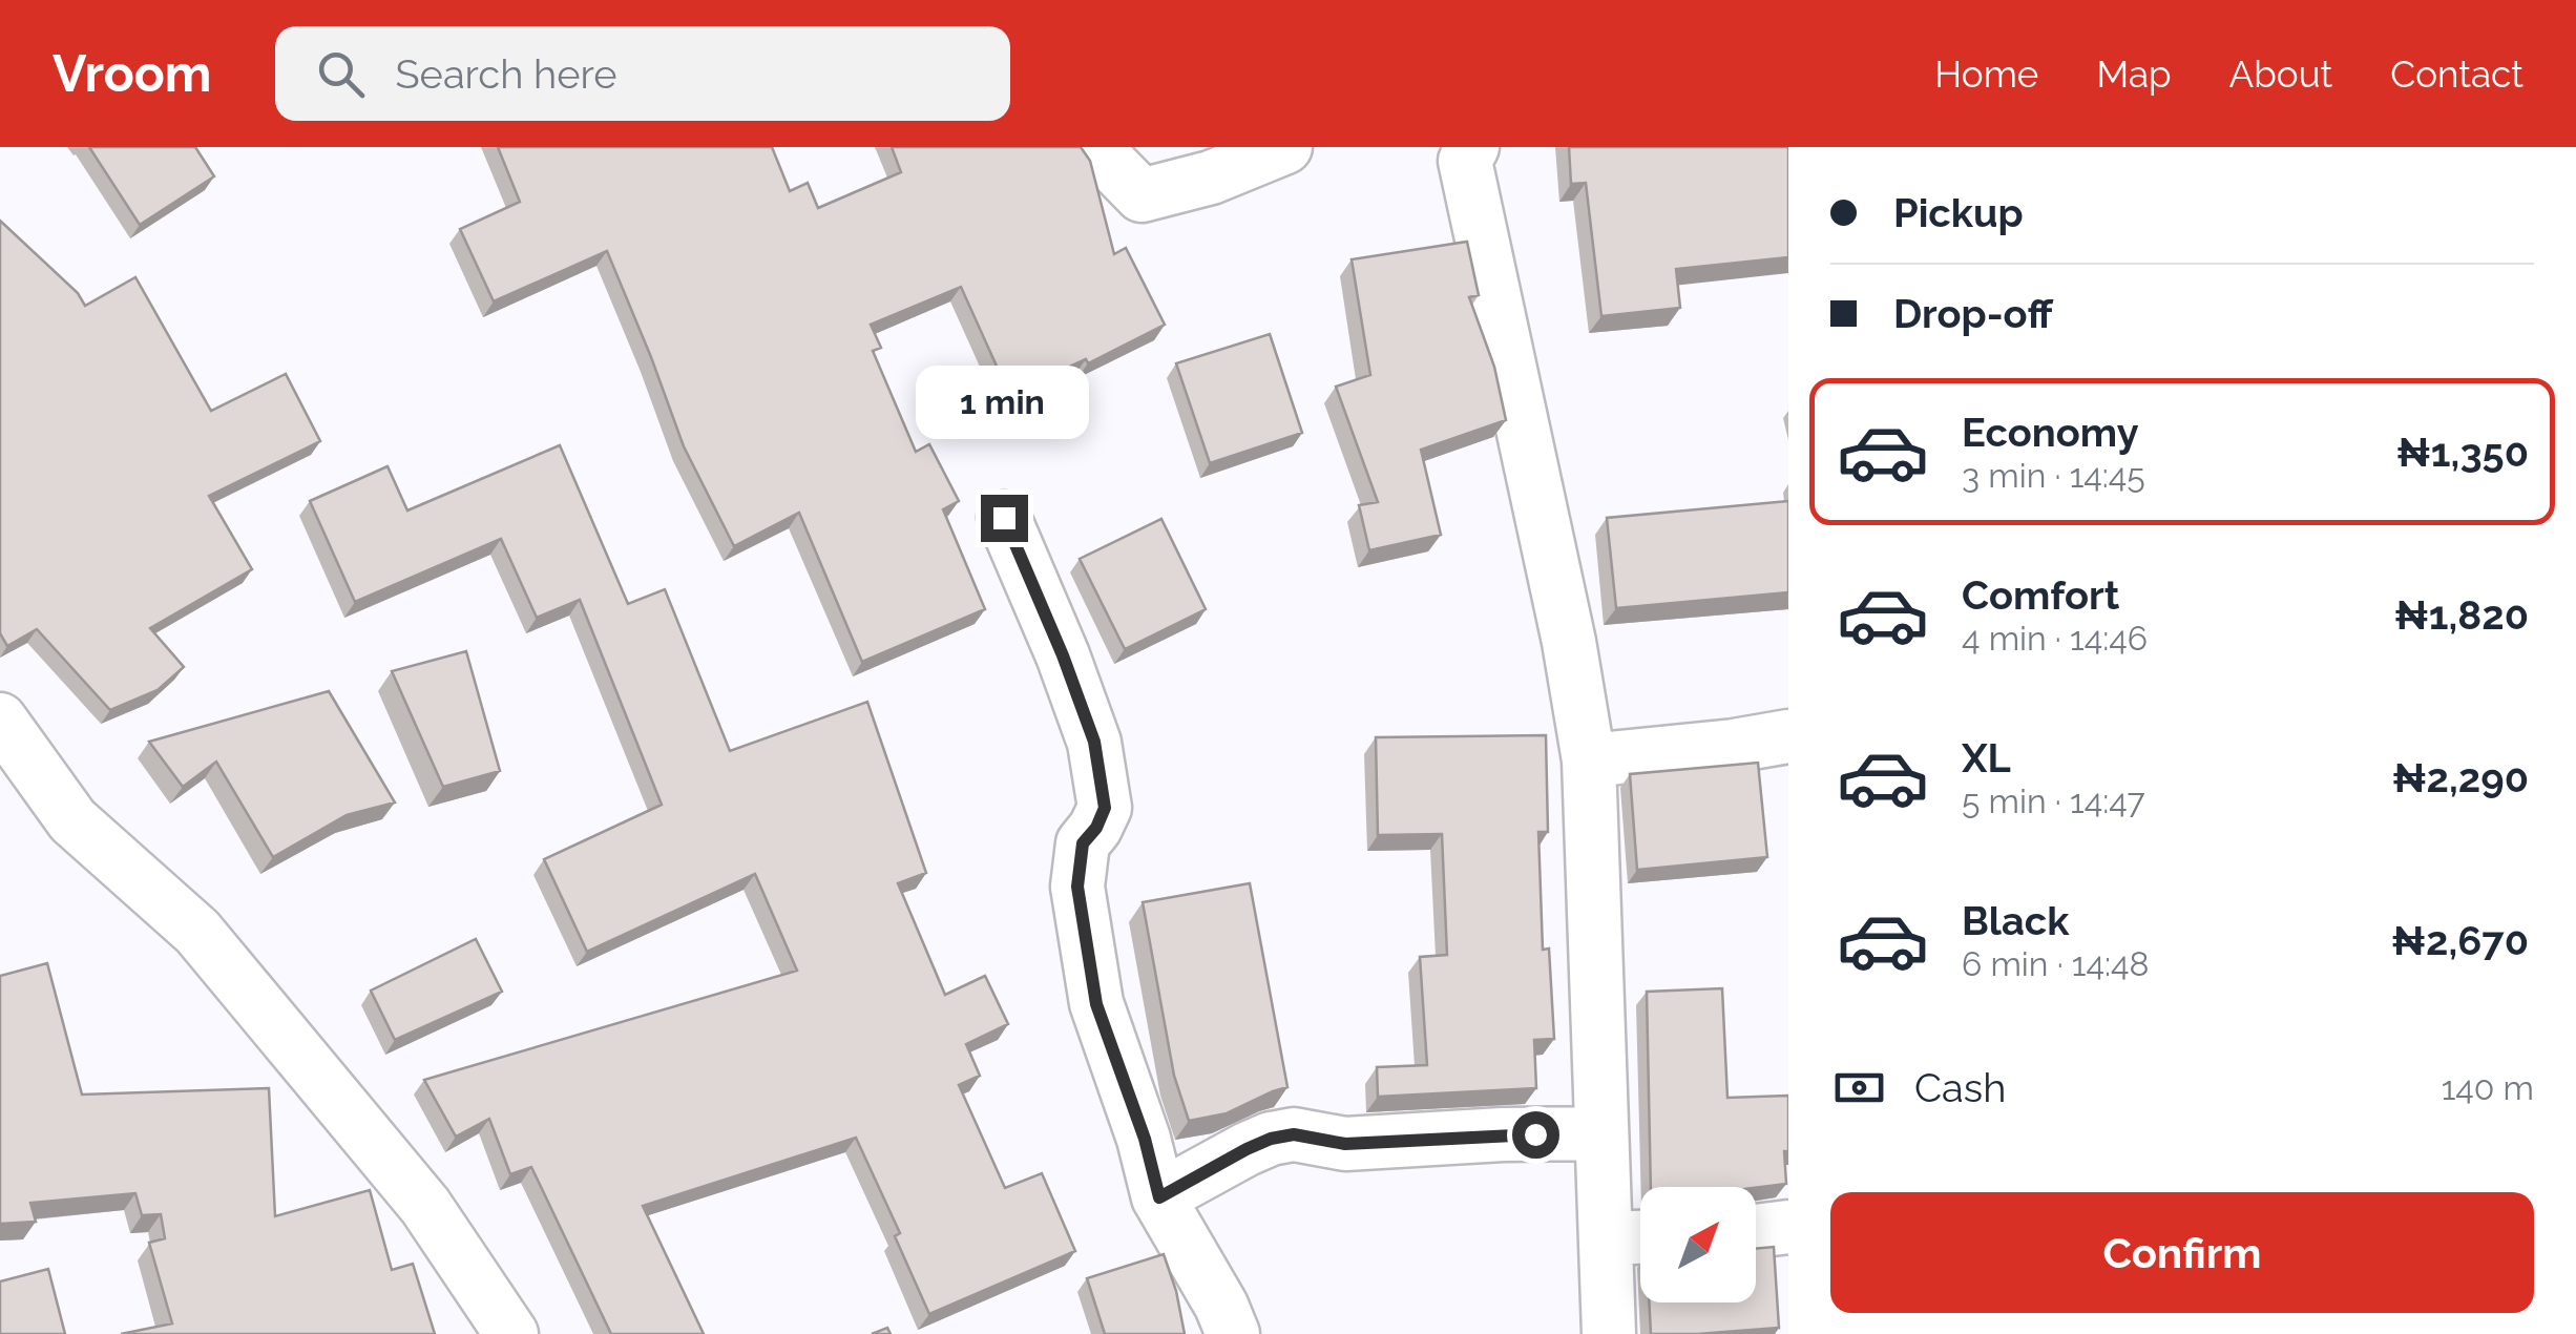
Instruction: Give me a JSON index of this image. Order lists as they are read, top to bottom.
{
  "north": "top right",
  "page": {
    "header": "Vroom",
    "search": "Search here",
    "nav": [
      "Home",
      "Map",
      "About",
      "Contact"
    ],
    "banner": ["Pickup", "Drop-off"],
    "bubble": "1 min",
    "list": [
      {
        "name": "Economy",
        "note": "3 min · 14:45",
        "value": "₦1,350"
      },
      {
        "name": "Comfort",
        "note": "4 min · 14:46",
        "value": "₦1,820"
      },
      {
        "name": "XL",
        "note": "5 min · 14:47",
        "value": "₦2,290"
      },
      {
        "name": "Black",
        "note": "6 min · 14:48",
        "value": "₦2,670"
      }
    ],
    "pay": ["Cash", "140 m"],
    "buttons": "Confirm"
  }
}
